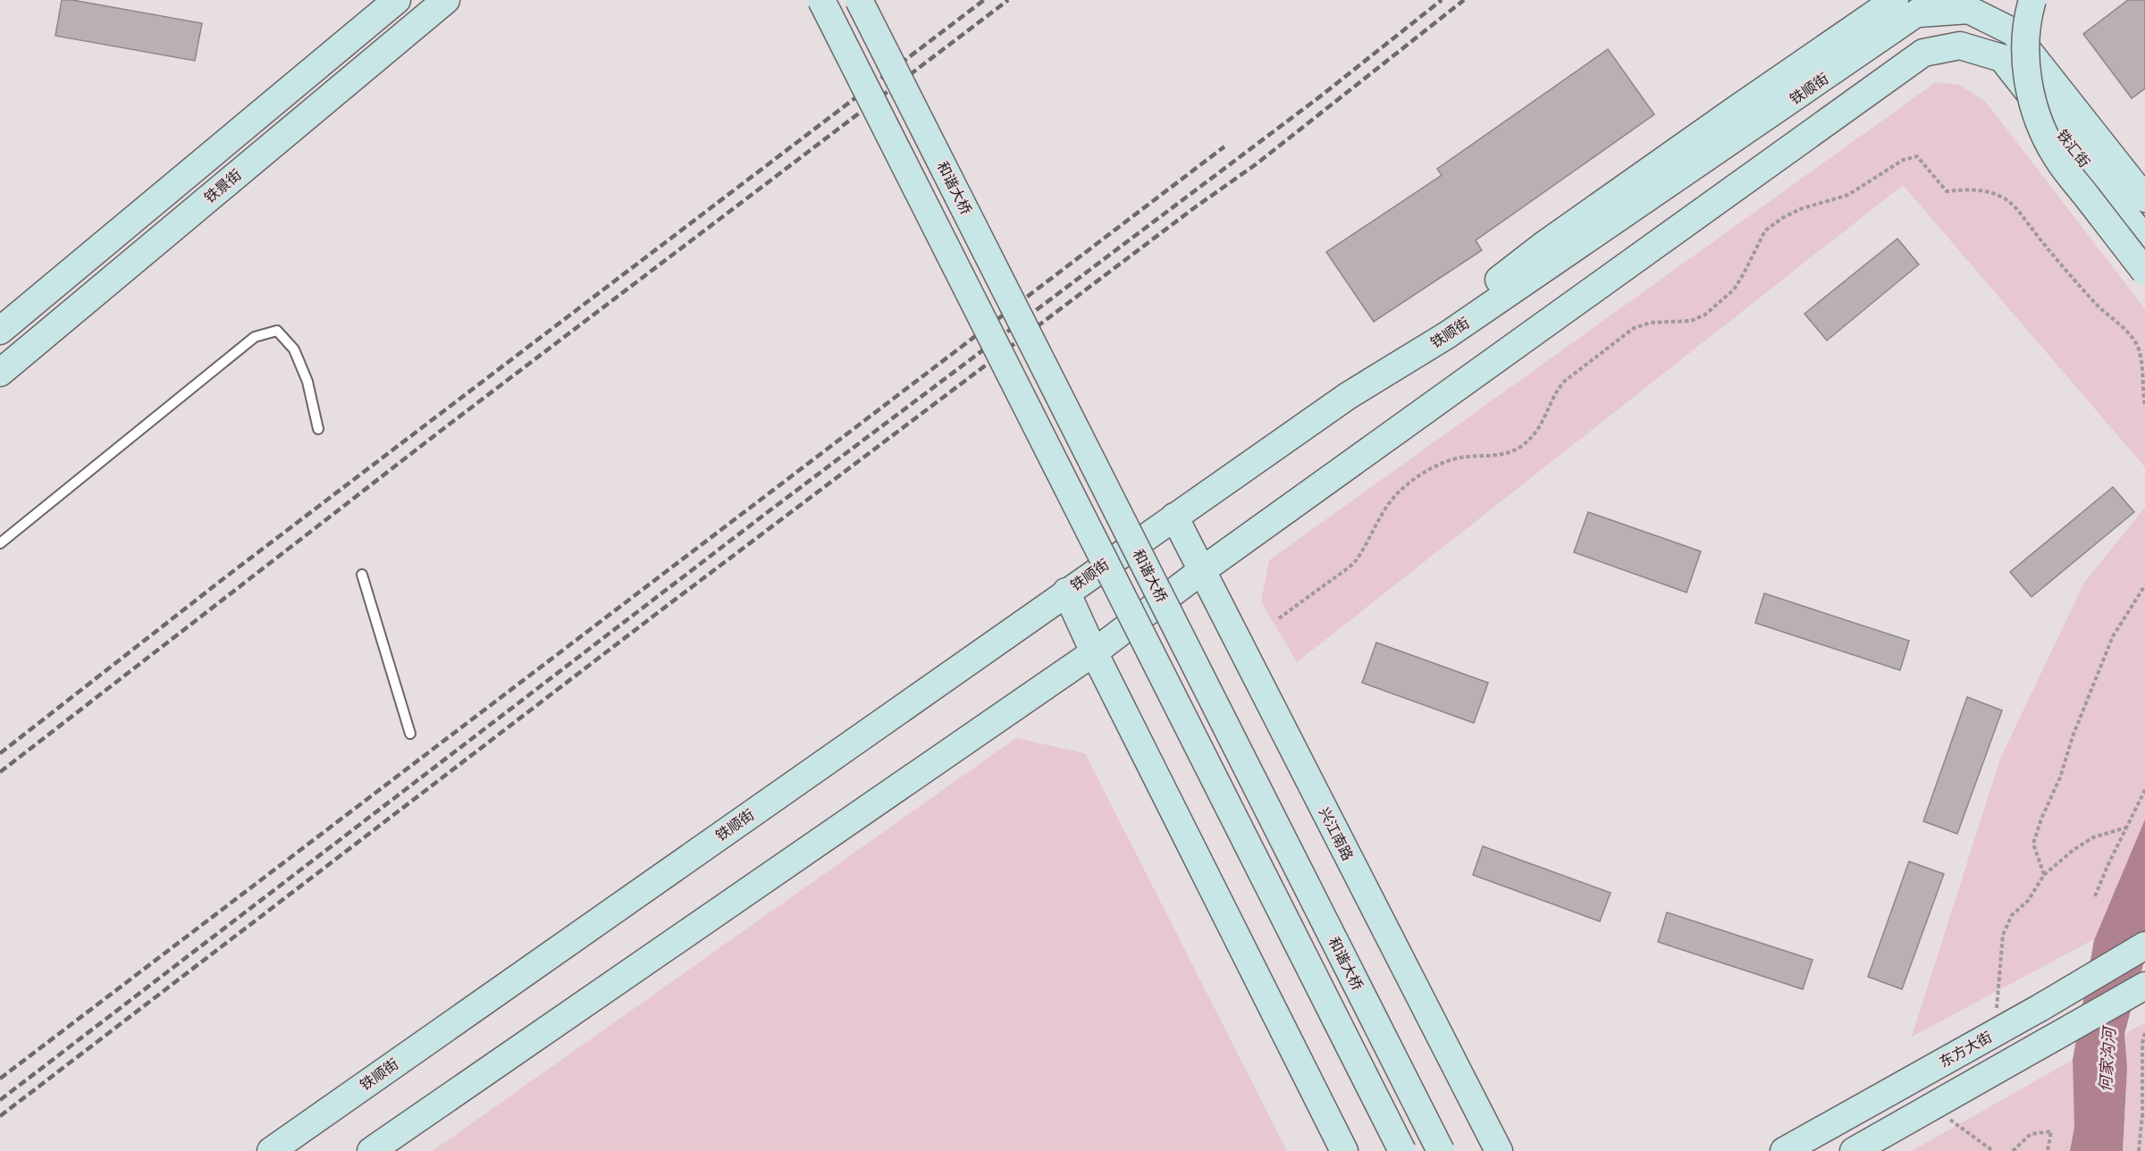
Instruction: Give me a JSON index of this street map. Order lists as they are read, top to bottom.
{
  "streets": {
    "main road": [
      "铁顺街",
      "铁汇街",
      "铁景街",
      "和谐大桥",
      "兴江南路",
      "东方大街"
    ]
  },
  "crossings": [
    ["铁顺街", "铁汇街"],
    ["铁顺街", "兴江南路"],
    ["铁汇街", "兴江南路"]
  ],
  "water": ["何家沟河"]
}
